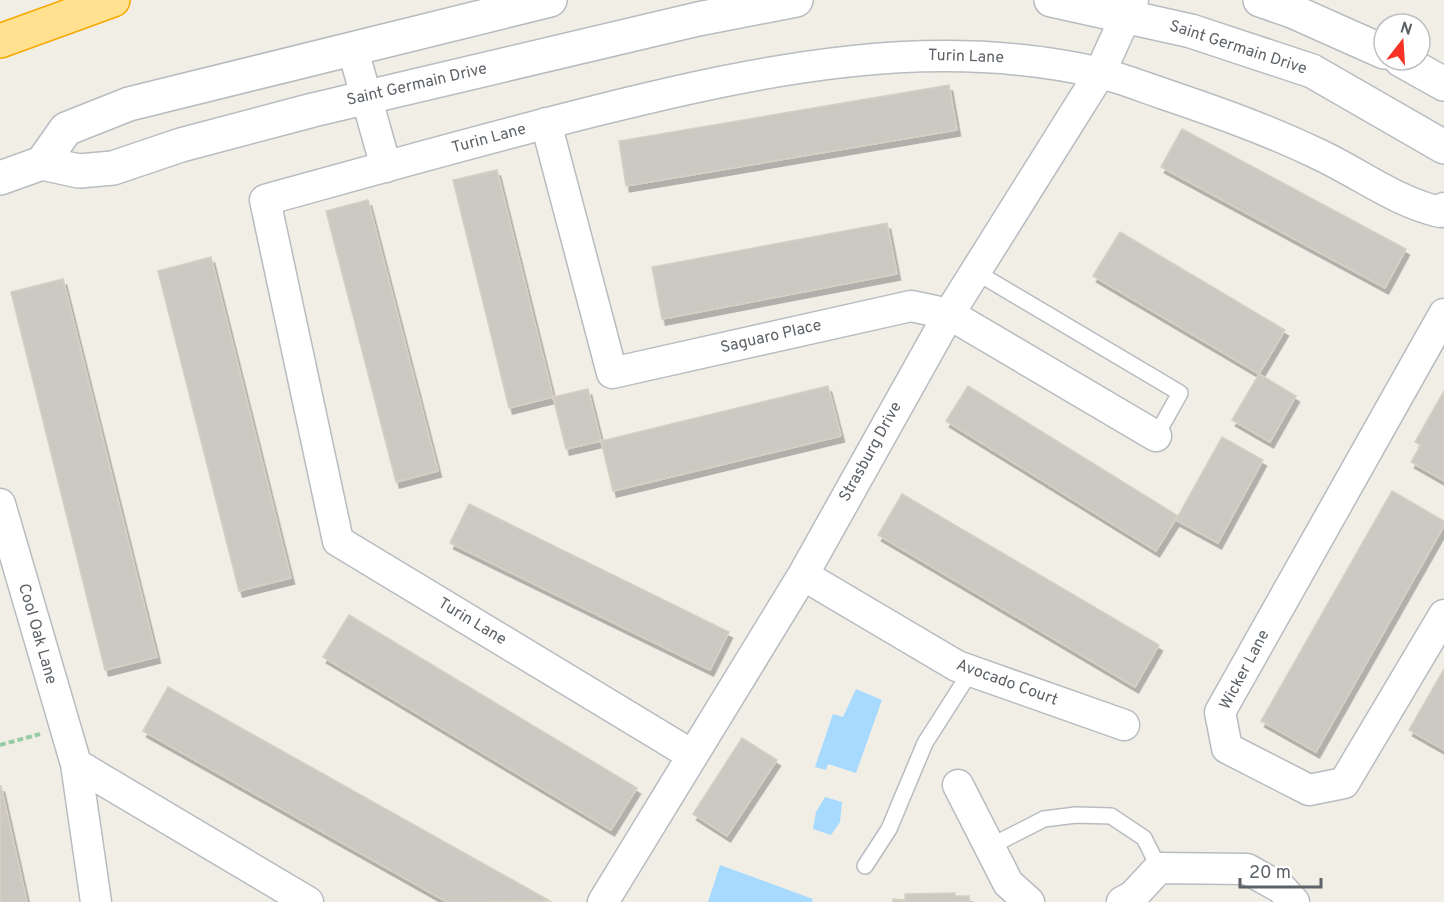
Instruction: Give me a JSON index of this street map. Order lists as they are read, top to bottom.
{
  "streets": {
    "street": [
      "Saint Germain Drive",
      "Turin Lane",
      "Saguaro Place",
      "Strasburg Drive",
      "Cool Oak Lane",
      "Wicker Lane",
      "Avocado Court"
    ]
  },
  "crossings": [
    ["Saint Germain Drive", "Strasburg Drive"],
    ["Turin Lane", "Saguaro Place"],
    ["Turin Lane", "Strasburg Drive"],
    ["Saguaro Place", "Strasburg Drive"],
    ["Strasburg Drive", "Avocado Court"]
  ],
  "scale_bar": "20 m",
  "north": "top"
}
